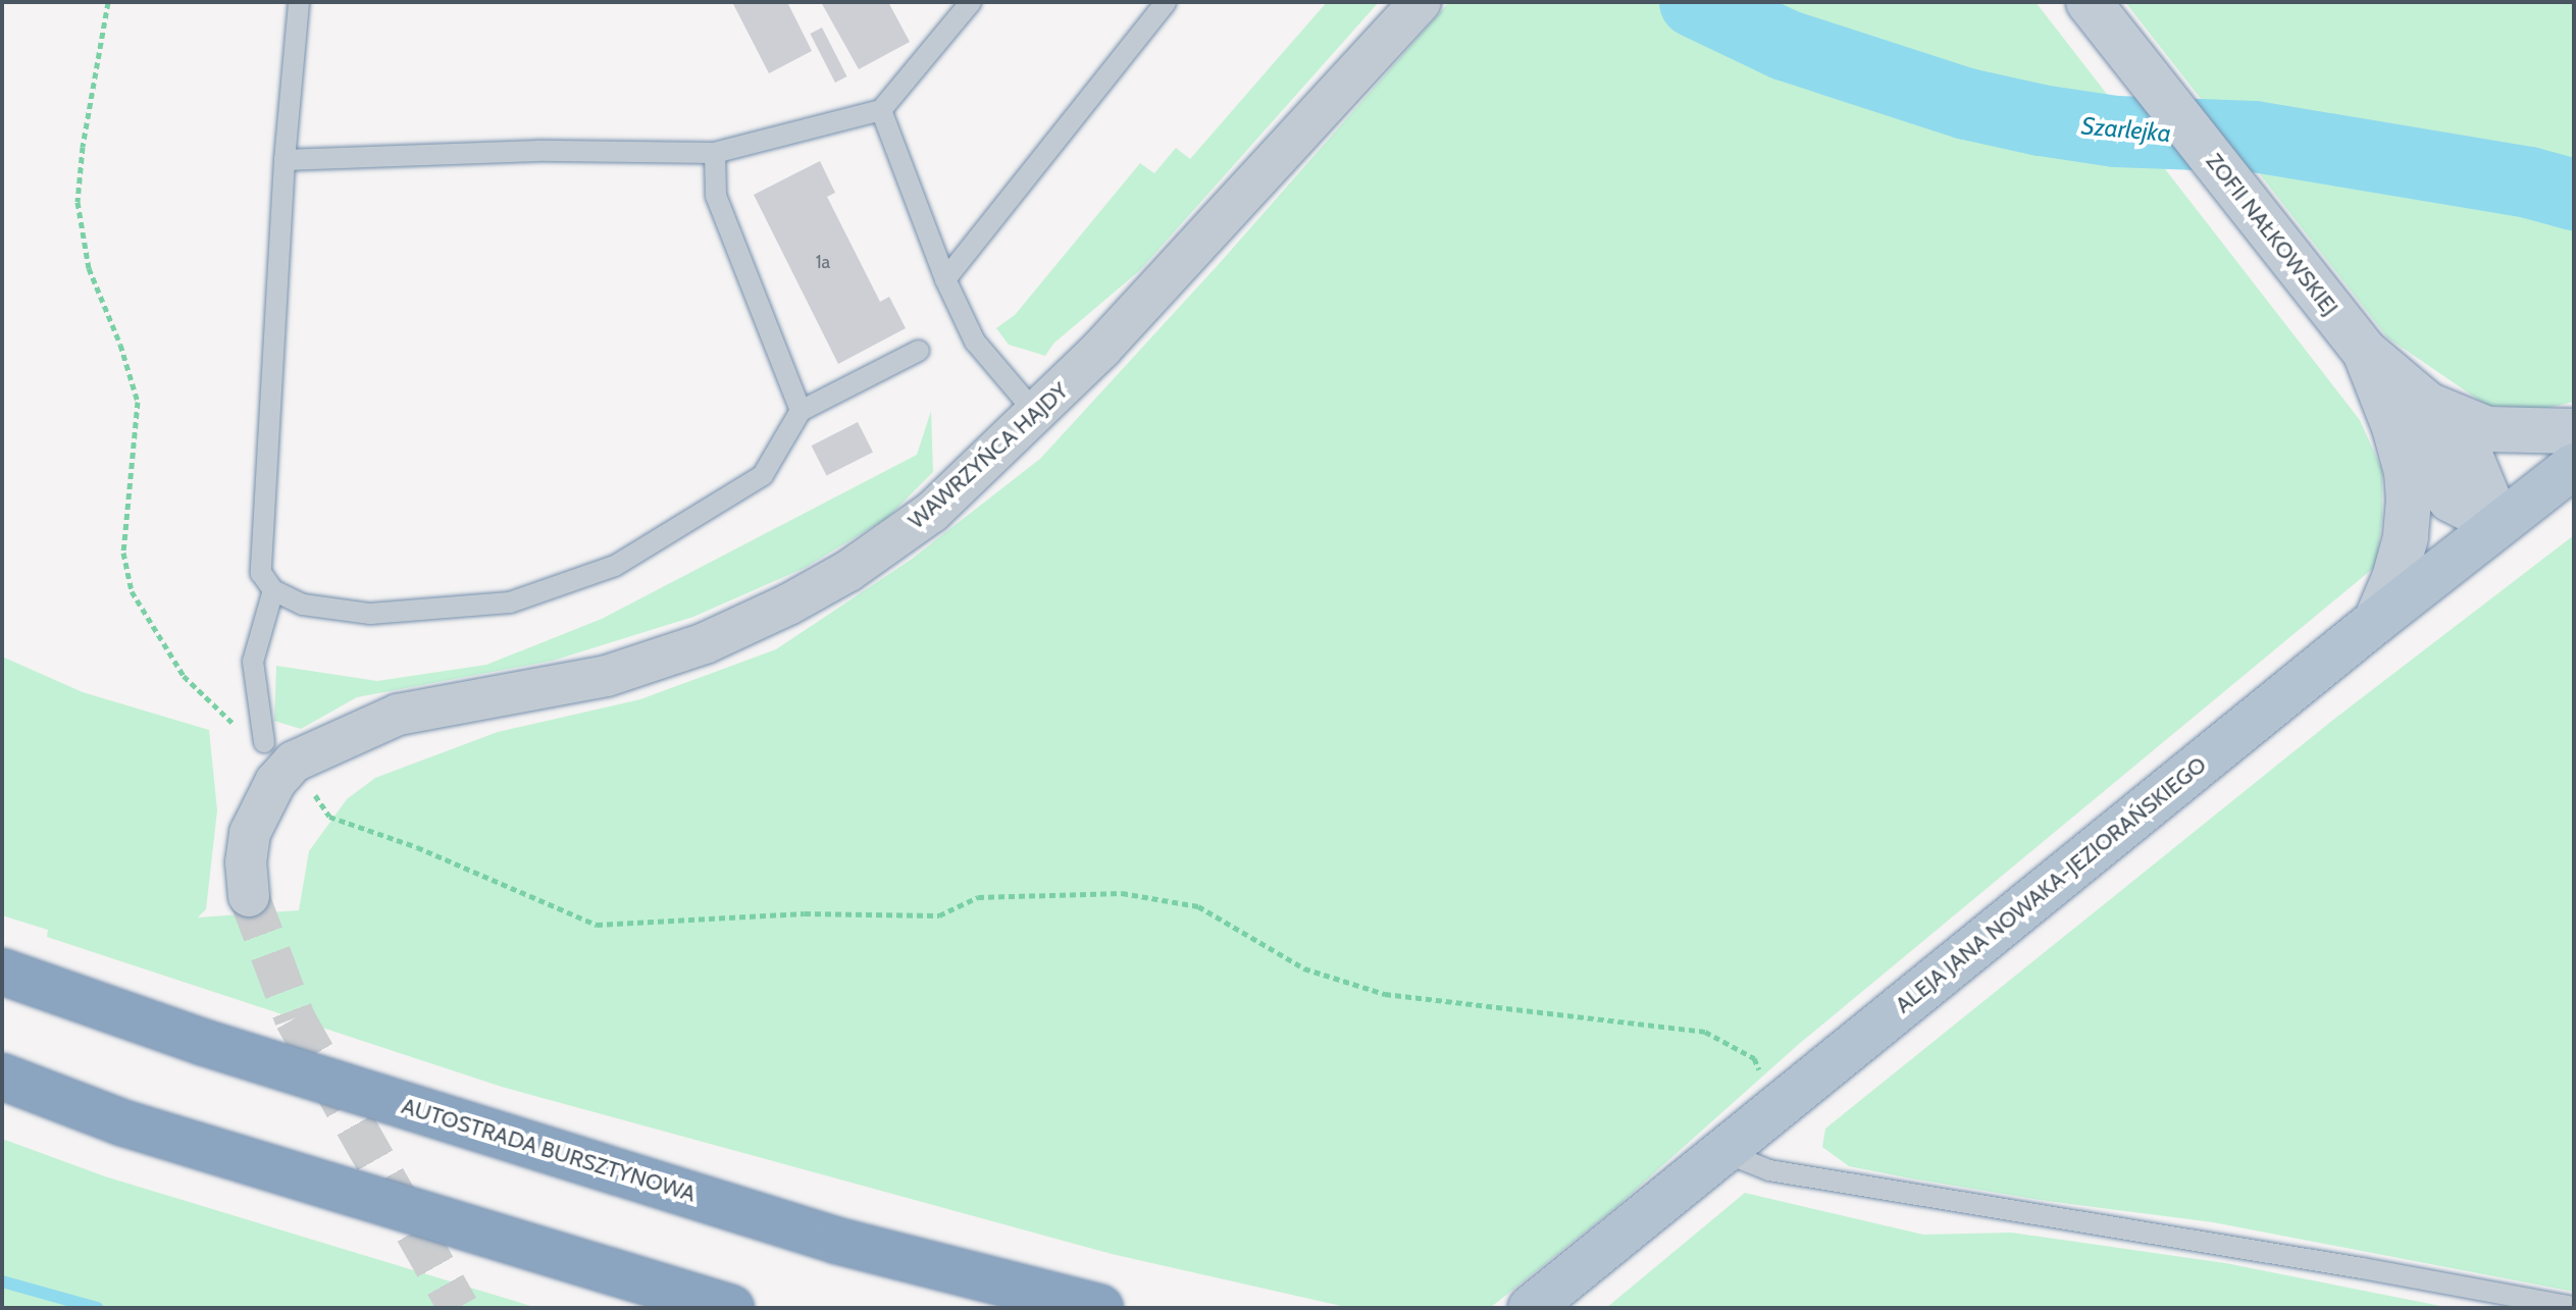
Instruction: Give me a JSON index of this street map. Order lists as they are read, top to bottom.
{
  "streets": {
    "highway": ["AUTOSTRADA BURSZTYNOWA"],
    "main road": ["ALEJA JANA NOWAKA-JEZIORAŃSKIEGO"],
    "street": ["ZOFII NAŁKOWSKIEJ", "WAWRZYŃCA HAJDY"]
  },
  "crossings": [
    ["ZOFII NAŁKOWSKIEJ", "ALEJA JANA NOWAKA-JEZIORAŃSKIEGO"]
  ],
  "water": ["Szarlejka"],
  "house_numbers": ["1a"]
}
